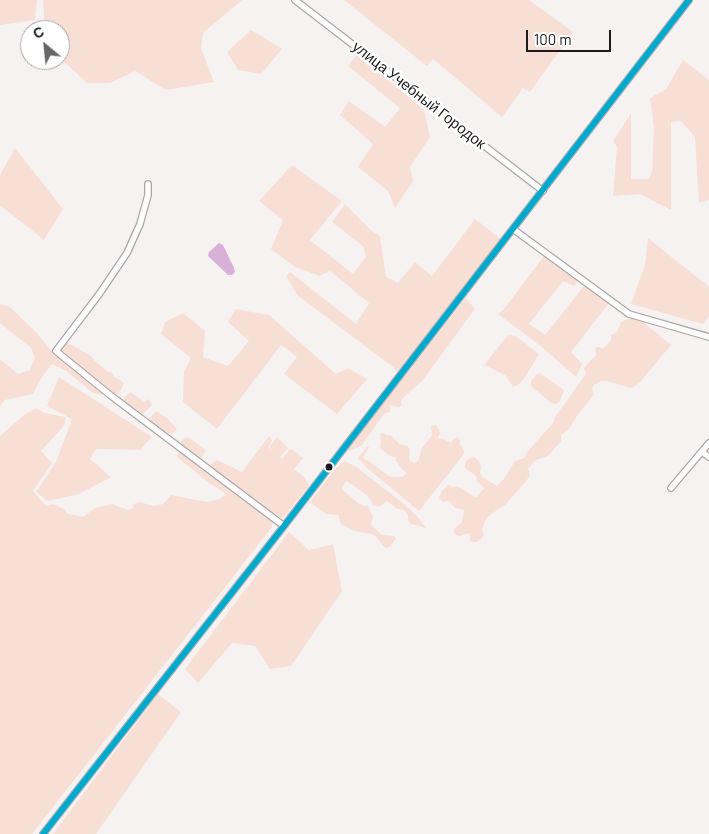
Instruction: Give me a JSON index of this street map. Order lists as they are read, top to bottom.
{
  "streets": {
    "street": ["улица Учебный Городок"]
  },
  "scale_bar": "100 m",
  "north": "top left"
}
